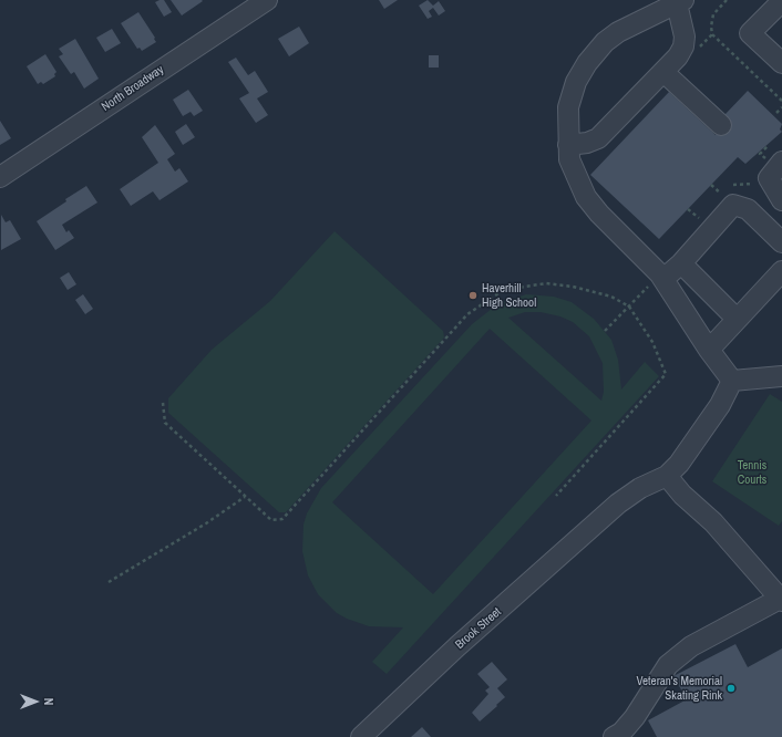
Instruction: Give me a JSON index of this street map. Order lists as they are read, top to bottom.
{
  "streets": {
    "street": ["North Broadway", "Brook Street"]
  },
  "parks": ["Tennis Courts"],
  "places": ["Haverhill High School", "Veteran's Memorial Skating Rink"],
  "north": "right"
}
